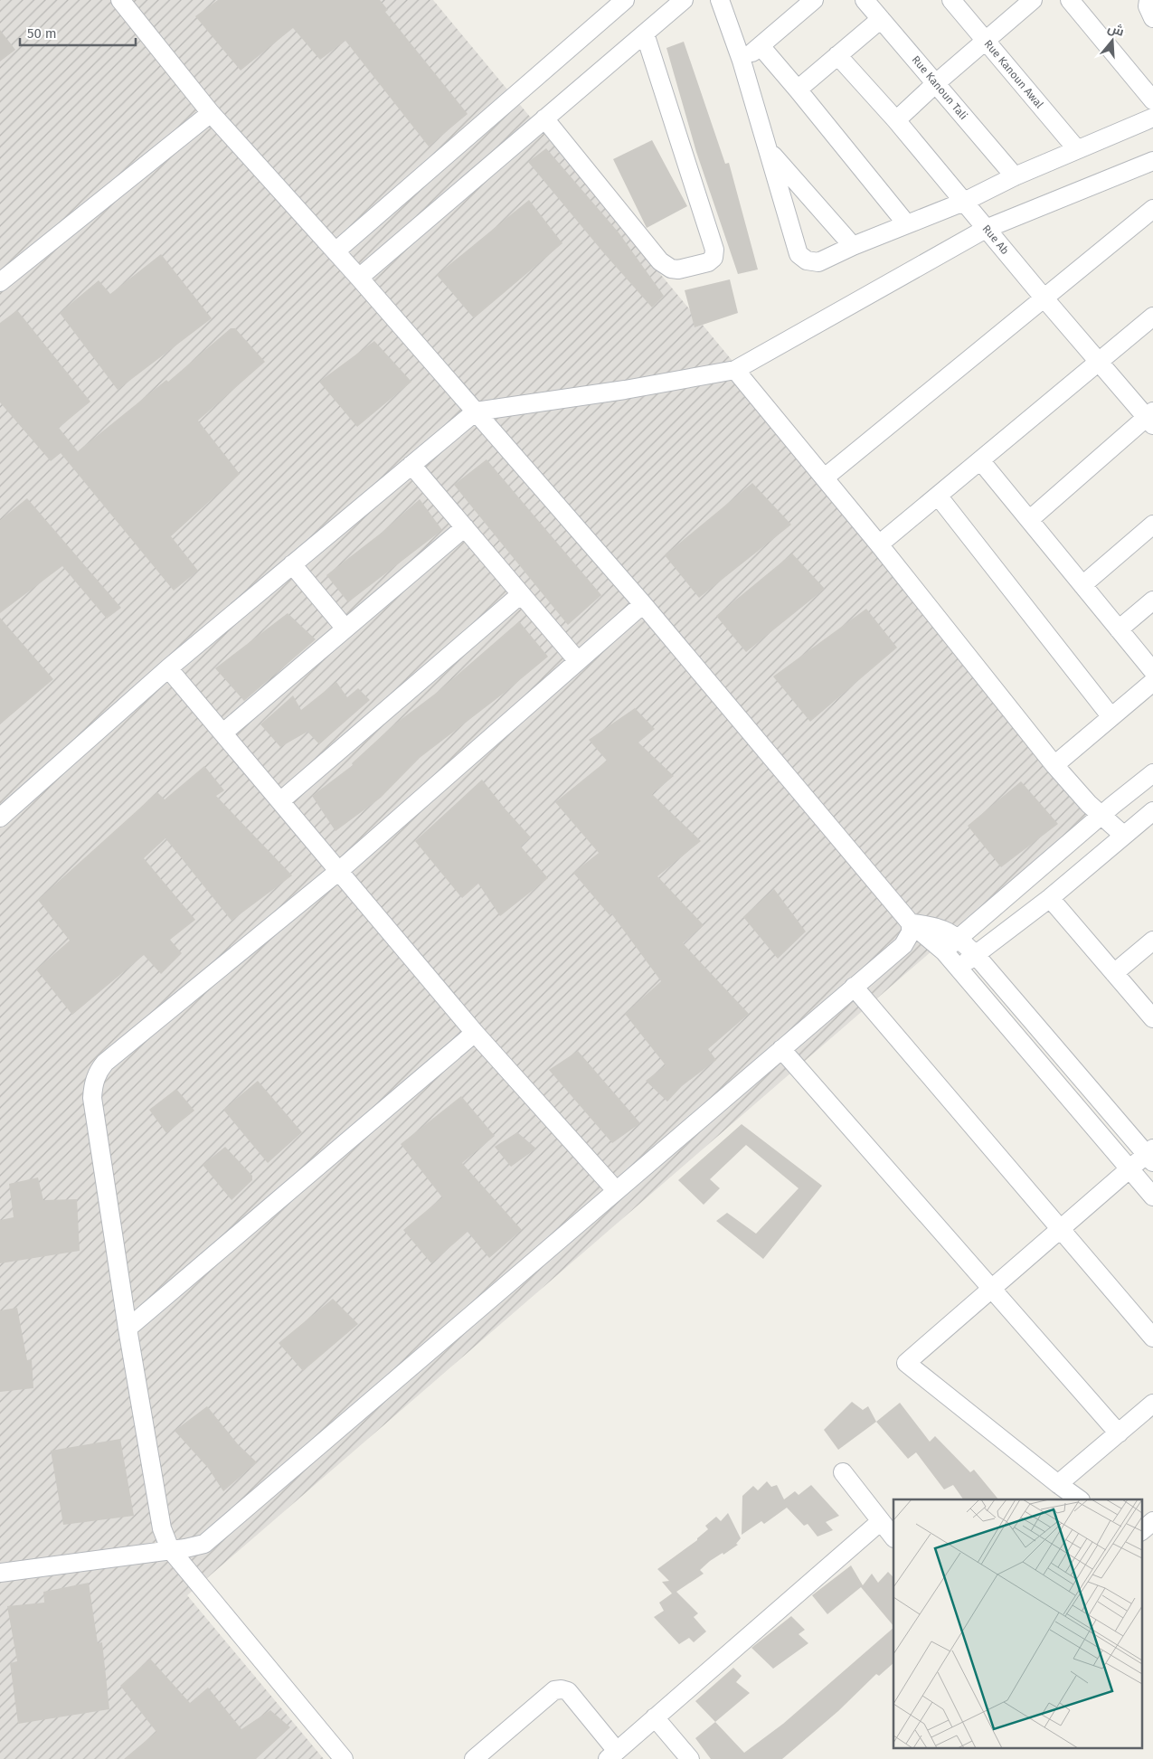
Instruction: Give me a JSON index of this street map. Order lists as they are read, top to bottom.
{
  "streets": {
    "street": ["Rue Kanoun Awal", "Rue Kanoun Tali", "Rue Ab"]
  },
  "scale_bar": "50 m",
  "north": "top"
}
